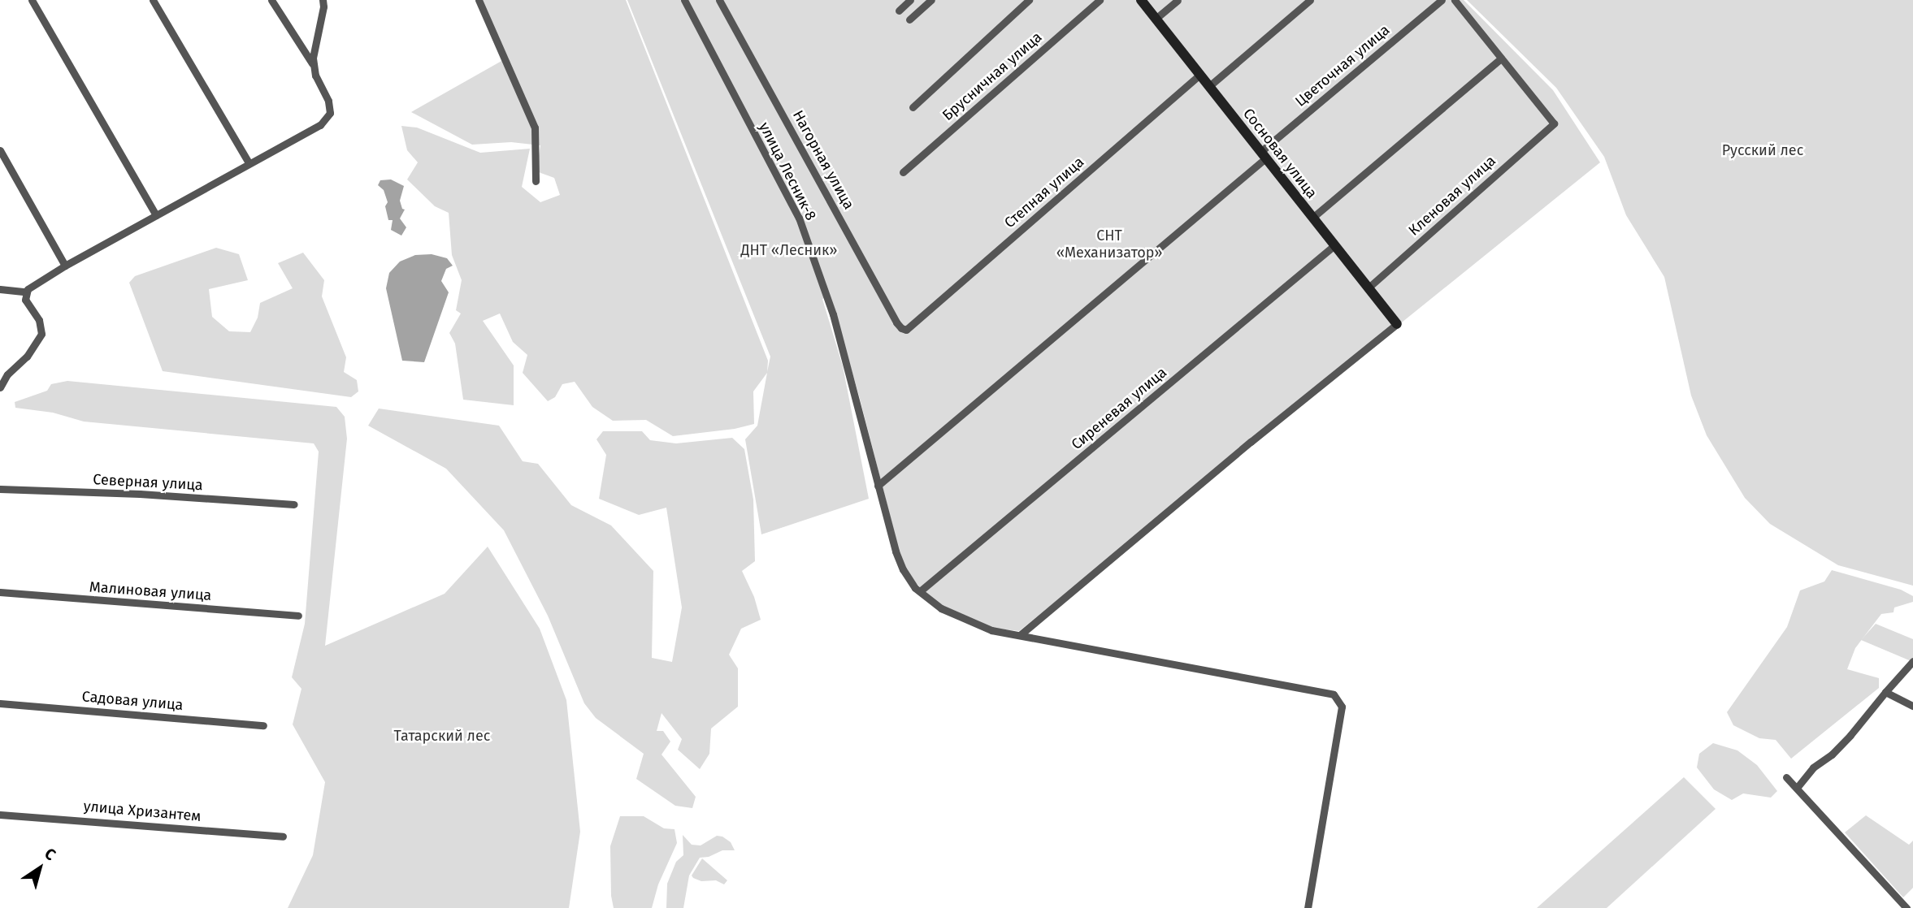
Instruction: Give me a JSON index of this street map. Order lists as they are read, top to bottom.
{
  "streets": {
    "street": [
      "Цветочная улица",
      "Брусничная улица",
      "Сосновая улица",
      "Нагорная улица",
      "улица Лесник-8",
      "Степная улица",
      "Кленовая улица",
      "Сиреневая улица",
      "Северная улица",
      "Малиновая улица",
      "Садовая улица",
      "улица Хризантем"
    ]
  },
  "crossings": [
    ["Цветочная улица", "Сосновая улица"],
    ["Цветочная улица", "улица Лесник-8"],
    ["Сосновая улица", "Степная улица"],
    ["Сосновая улица", "Кленовая улица"],
    ["Сосновая улица", "Сиреневая улица"],
    ["Нагорная улица", "Степная улица"],
    ["улица Лесник-8", "Сиреневая улица"]
  ],
  "parks": [
    "Русский лес",
    "СНТ «Механизатор»",
    "ДНТ «Лесник»",
    "Татарский лес"
  ],
  "north": "top right"
}
